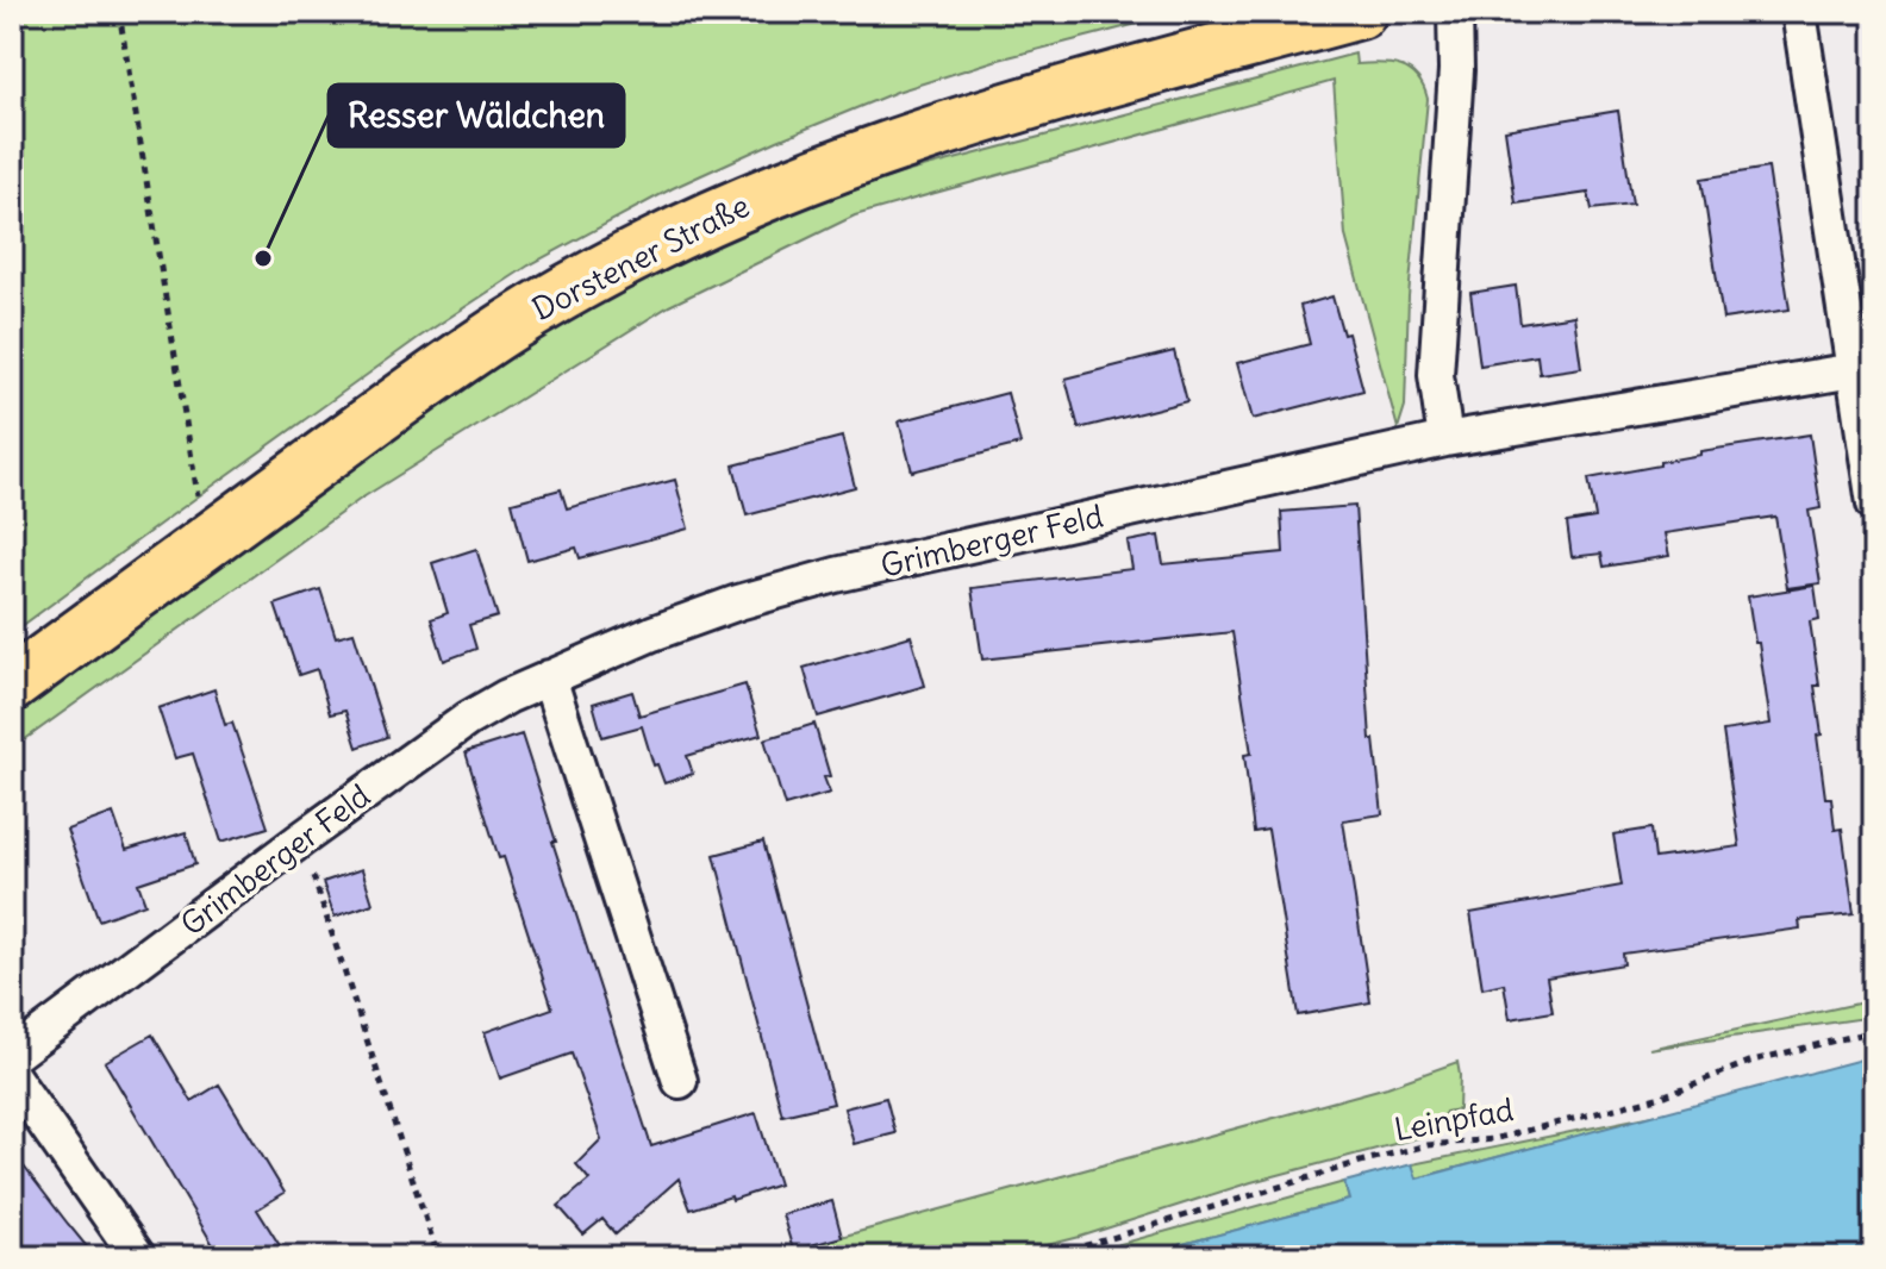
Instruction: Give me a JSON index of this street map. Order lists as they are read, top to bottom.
{
  "streets": {
    "main road": ["Dorstener Straße"],
    "street": ["Grimberger Feld"],
    "path": ["Leinpfad"]
  },
  "places": ["Resser Wäldchen"]
}
